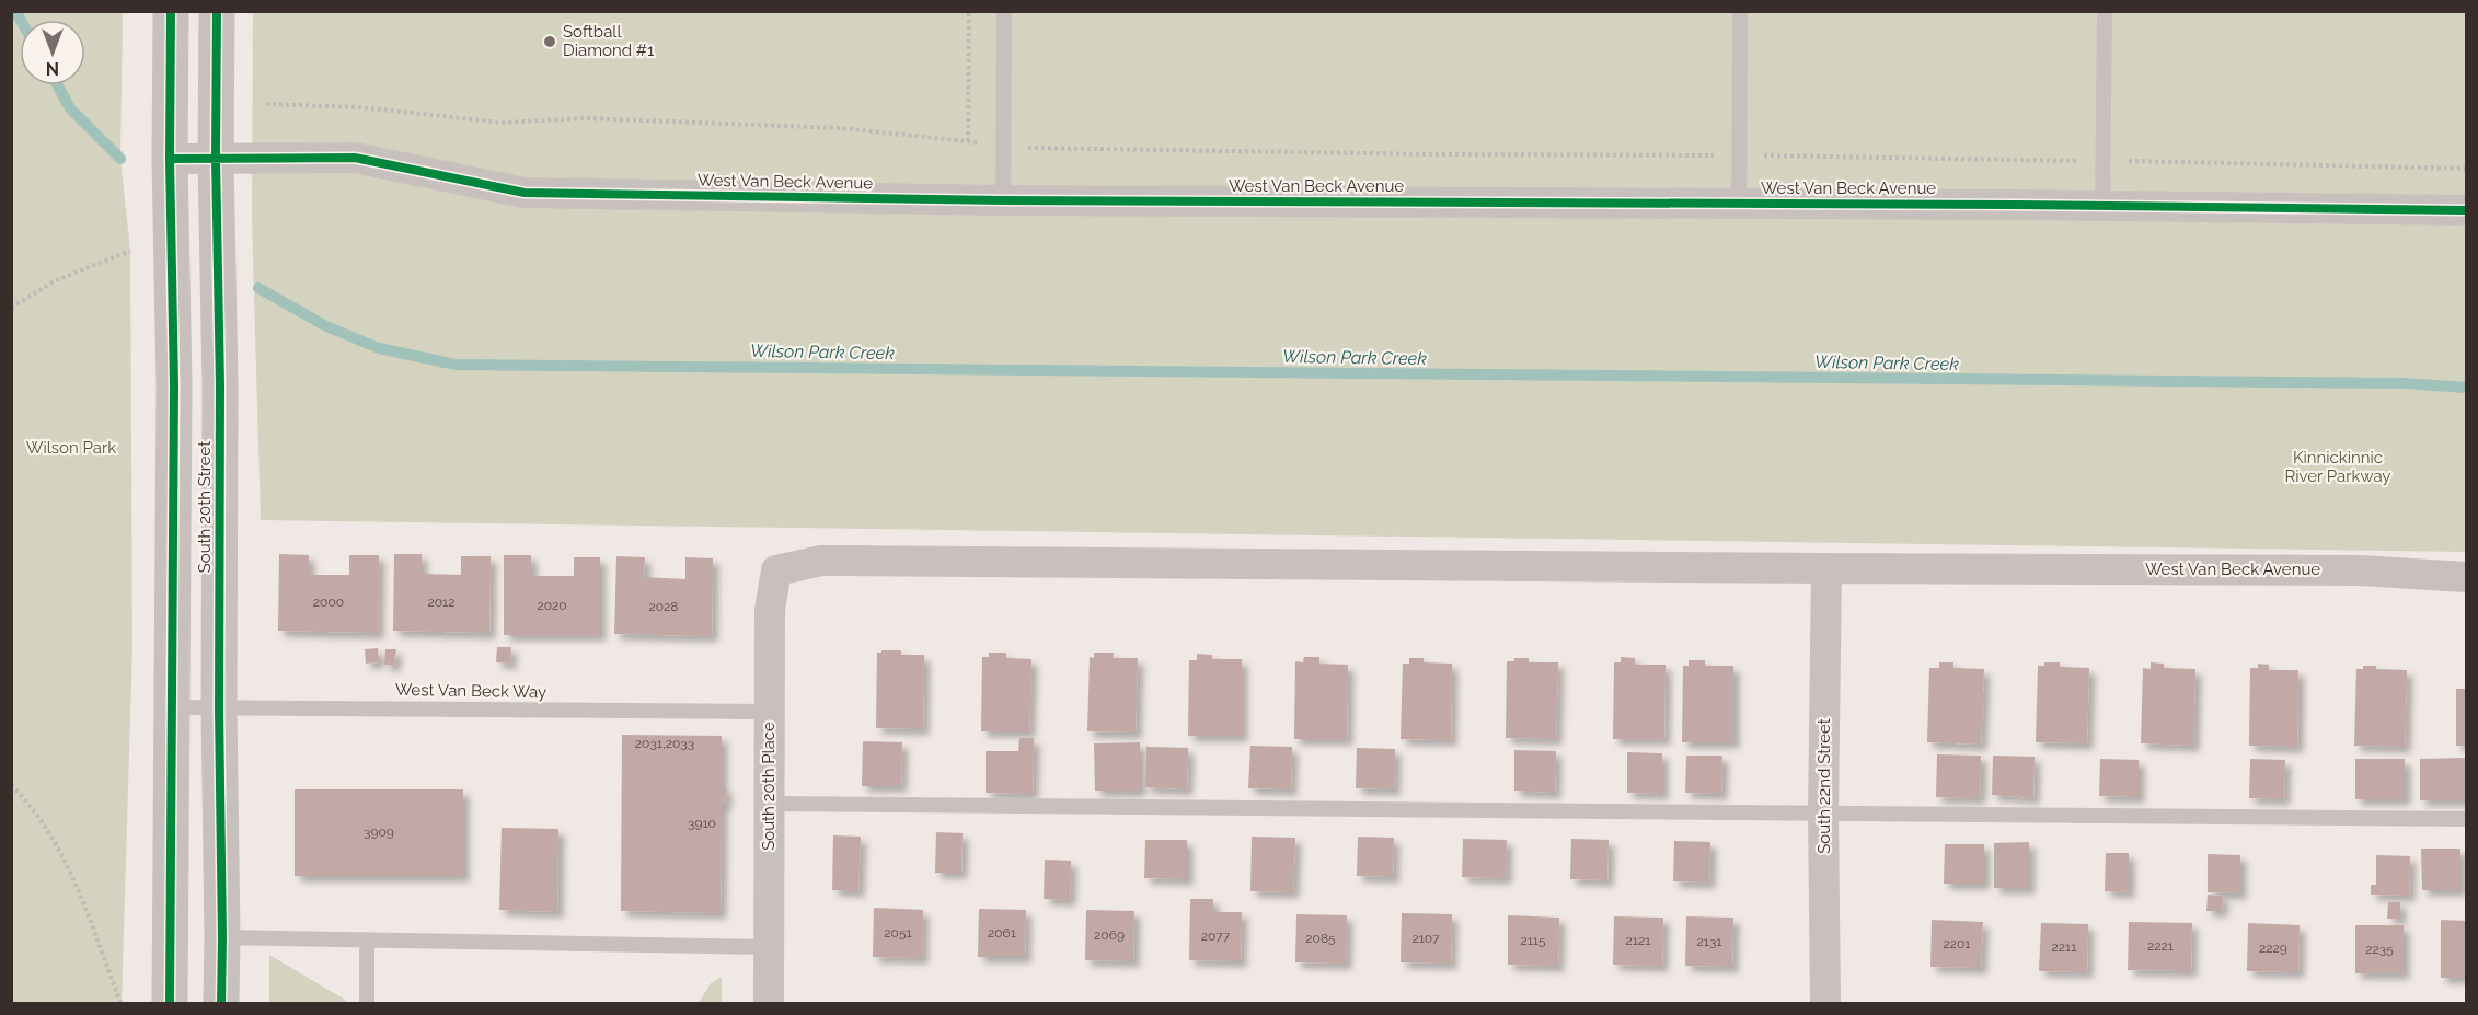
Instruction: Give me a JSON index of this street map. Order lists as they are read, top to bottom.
{
  "streets": {
    "street": [
      "West Van Beck Avenue",
      "South 20th Street",
      "South 20th Place",
      "South 22nd Street"
    ],
    "lane": ["West Van Beck Way"]
  },
  "crossings": [
    ["West Van Beck Avenue", "South 20th Street"],
    ["West Van Beck Avenue", "South 20th Place"],
    ["West Van Beck Avenue", "South 22nd Street"],
    ["South 20th Street", "West Van Beck Way"],
    ["West Van Beck Way", "South 20th Place"]
  ],
  "water": ["Wilson Park Creek"],
  "parks": ["Wilson Park", "Kinnickinnic River Parkway"],
  "places": ["Softball Diamond #1"],
  "house_numbers": [
    "2000",
    "2012",
    "2020",
    "2028",
    "2031,2033",
    "3910",
    "3909",
    "2051",
    "2061",
    "2069",
    "2077",
    "2085",
    "2107",
    "2115",
    "2121",
    "2131",
    "2201",
    "2221",
    "2211",
    "2229",
    "2235"
  ],
  "north": "bottom"
}
